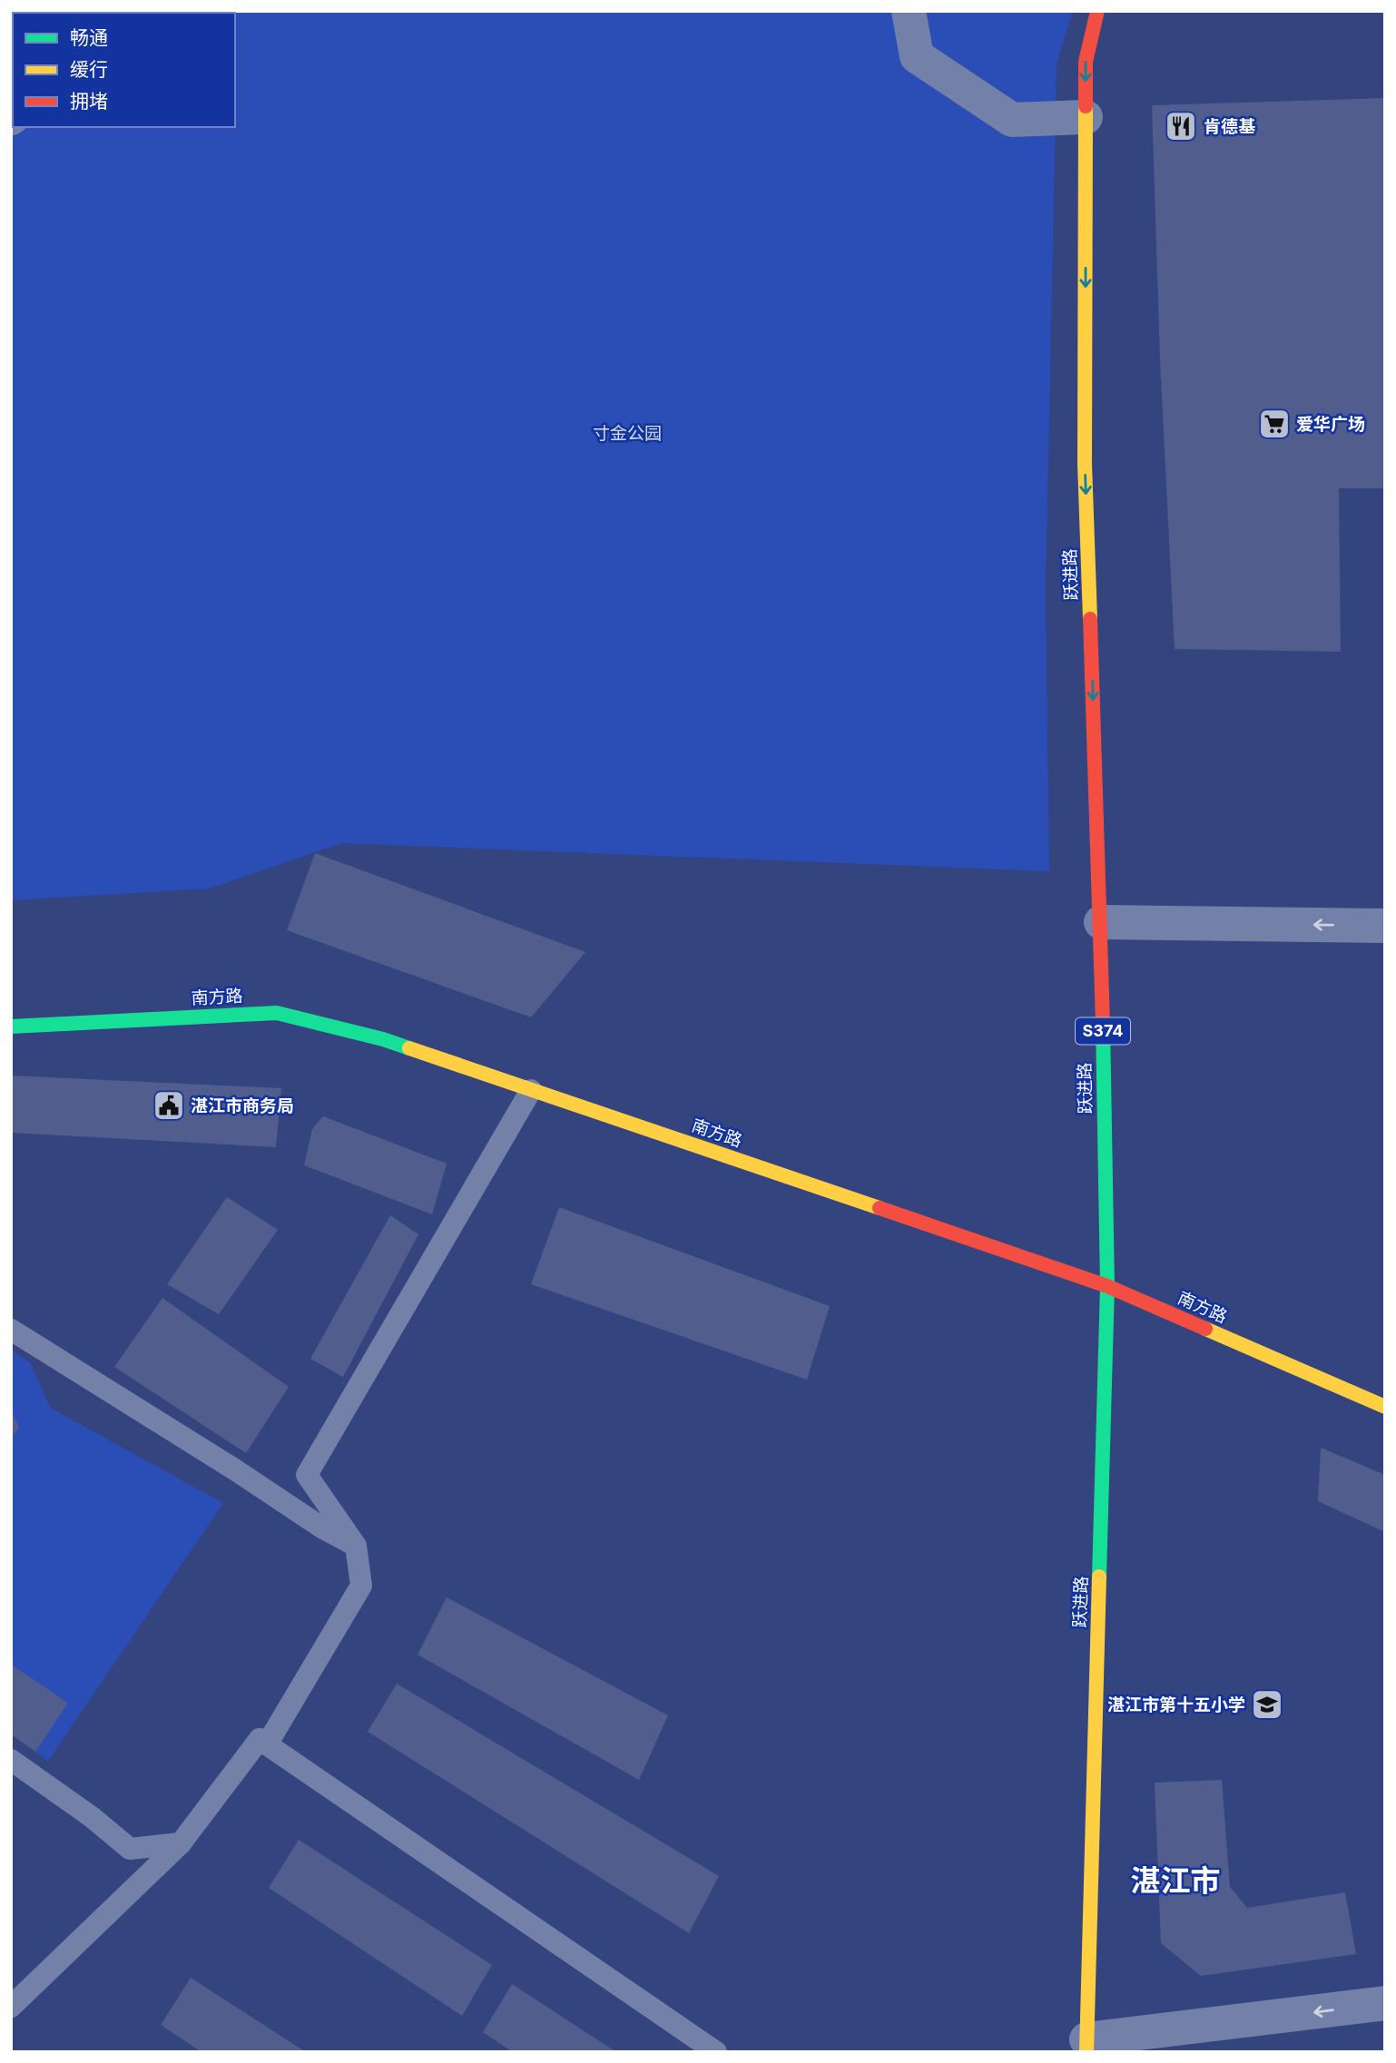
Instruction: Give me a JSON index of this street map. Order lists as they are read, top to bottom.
{
  "streets": {
    "main road": ["跃进路", "南方路", "S374"]
  },
  "crossings": [
    ["跃进路", "南方路"]
  ],
  "one_way": ["跃进路"],
  "districts": ["湛江市"],
  "parks": ["寸金公园"],
  "places": {
    "restaurant": ["肯德基"],
    "supermarket": ["爱华广场"],
    "public building": ["湛江市商务局"],
    "school or university": ["湛江市第十五小学"]
  },
  "legend": ["畅通", "缓行", "拥堵"]
}
